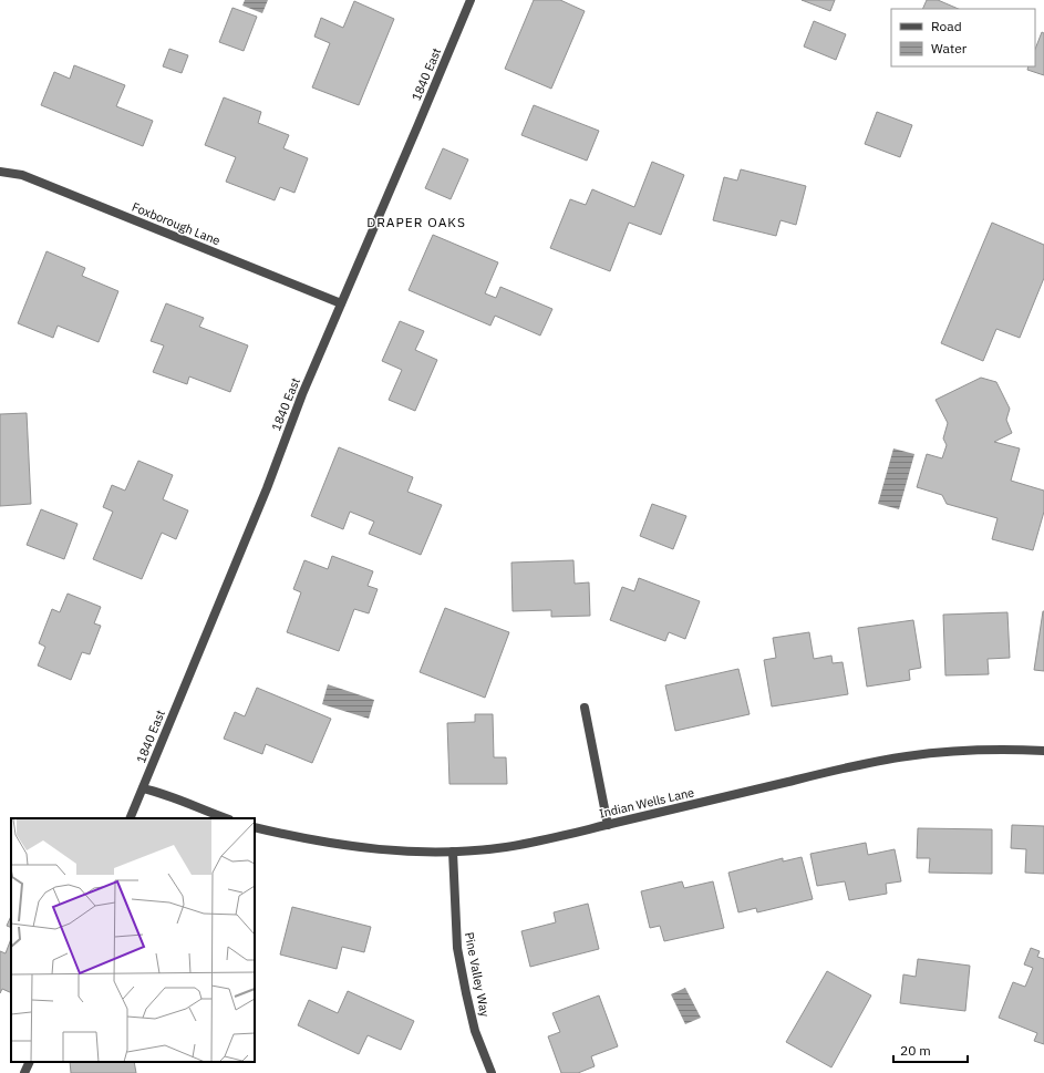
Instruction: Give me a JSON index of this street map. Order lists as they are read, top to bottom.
{
  "streets": {
    "street": [
      "1840 East",
      "Foxborough Lane",
      "Indian Wells Lane",
      "Pine Valley Way"
    ]
  },
  "crossings": [
    ["1840 East", "Foxborough Lane"],
    ["Indian Wells Lane", "Pine Valley Way"]
  ],
  "districts": ["DRAPER OAKS"],
  "legend": ["Road", "Water"],
  "scale_bar": "20 m"
}
